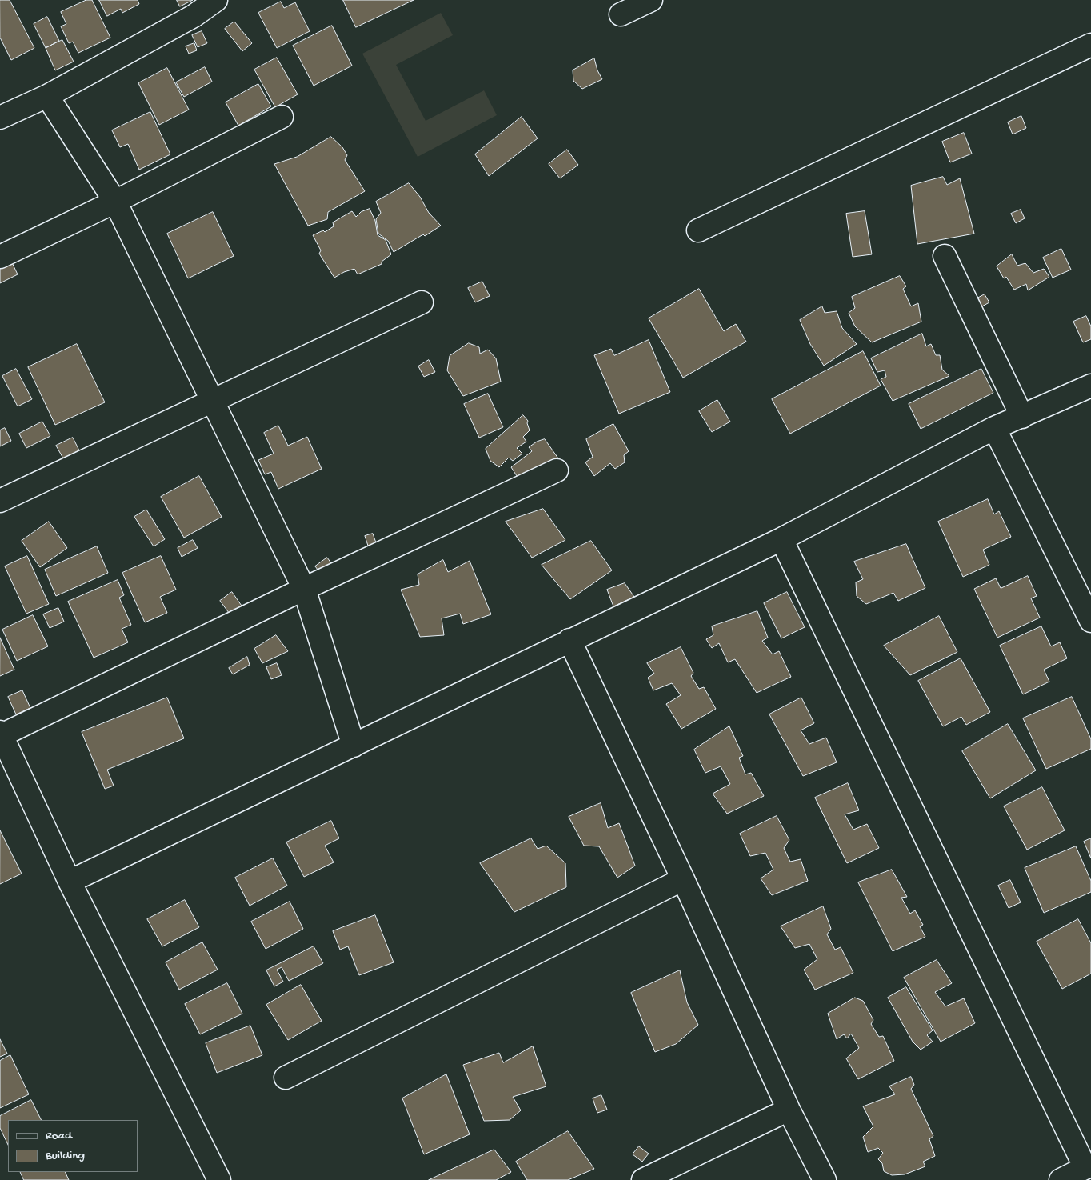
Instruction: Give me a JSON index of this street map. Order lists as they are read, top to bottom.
{
  "legend": ["Road", "Building"]
}
